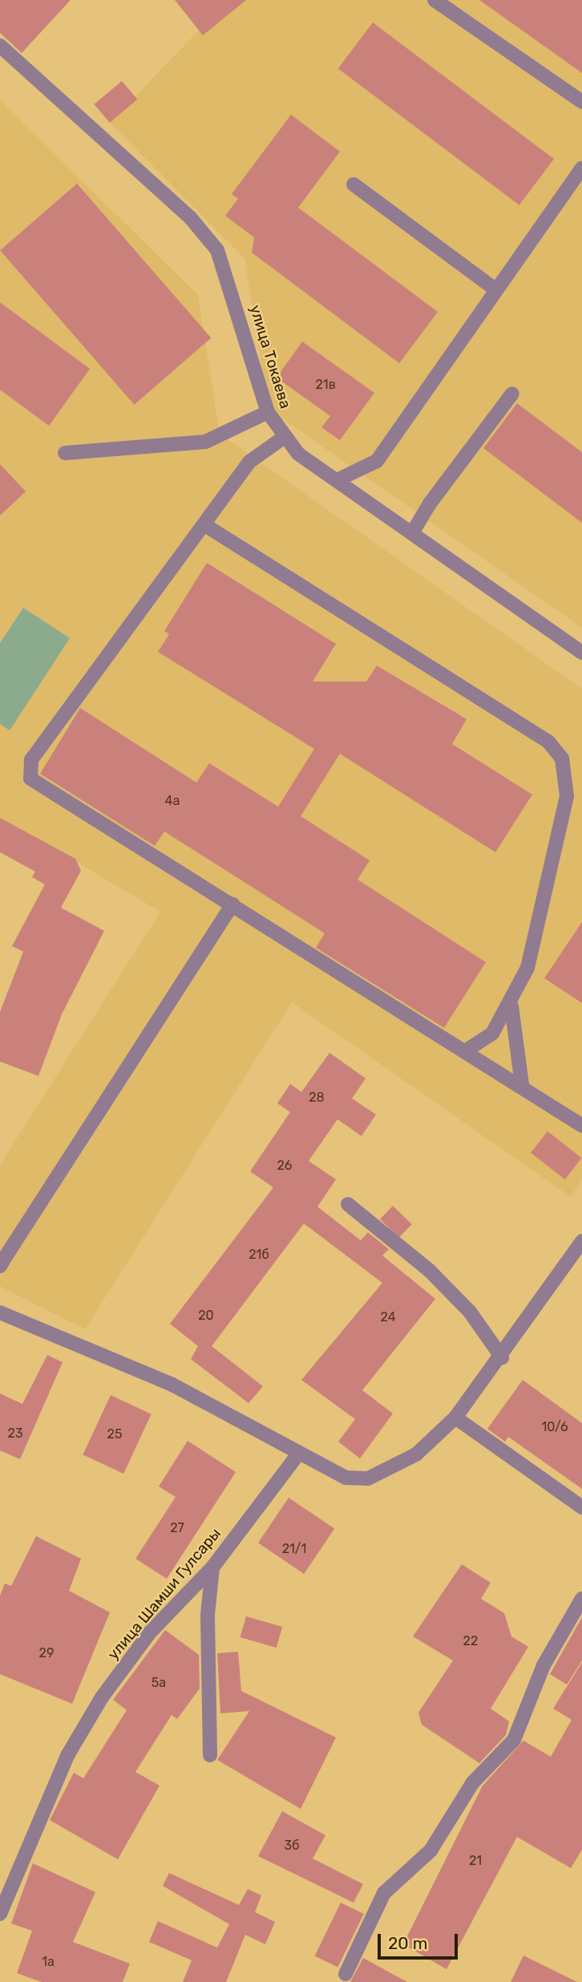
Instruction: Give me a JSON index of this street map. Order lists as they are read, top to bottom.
{
  "streets": {
    "street": ["улица Токаева", "улица Шамши Гулсары"]
  },
  "house_numbers": [
    "21в",
    "4а",
    "28",
    "26",
    "21б",
    "20",
    "24",
    "10/6",
    "23",
    "25",
    "27",
    "21/1",
    "22",
    "29",
    "5а",
    "3б",
    "21",
    "1а"
  ],
  "scale_bar": "20 m"
}
